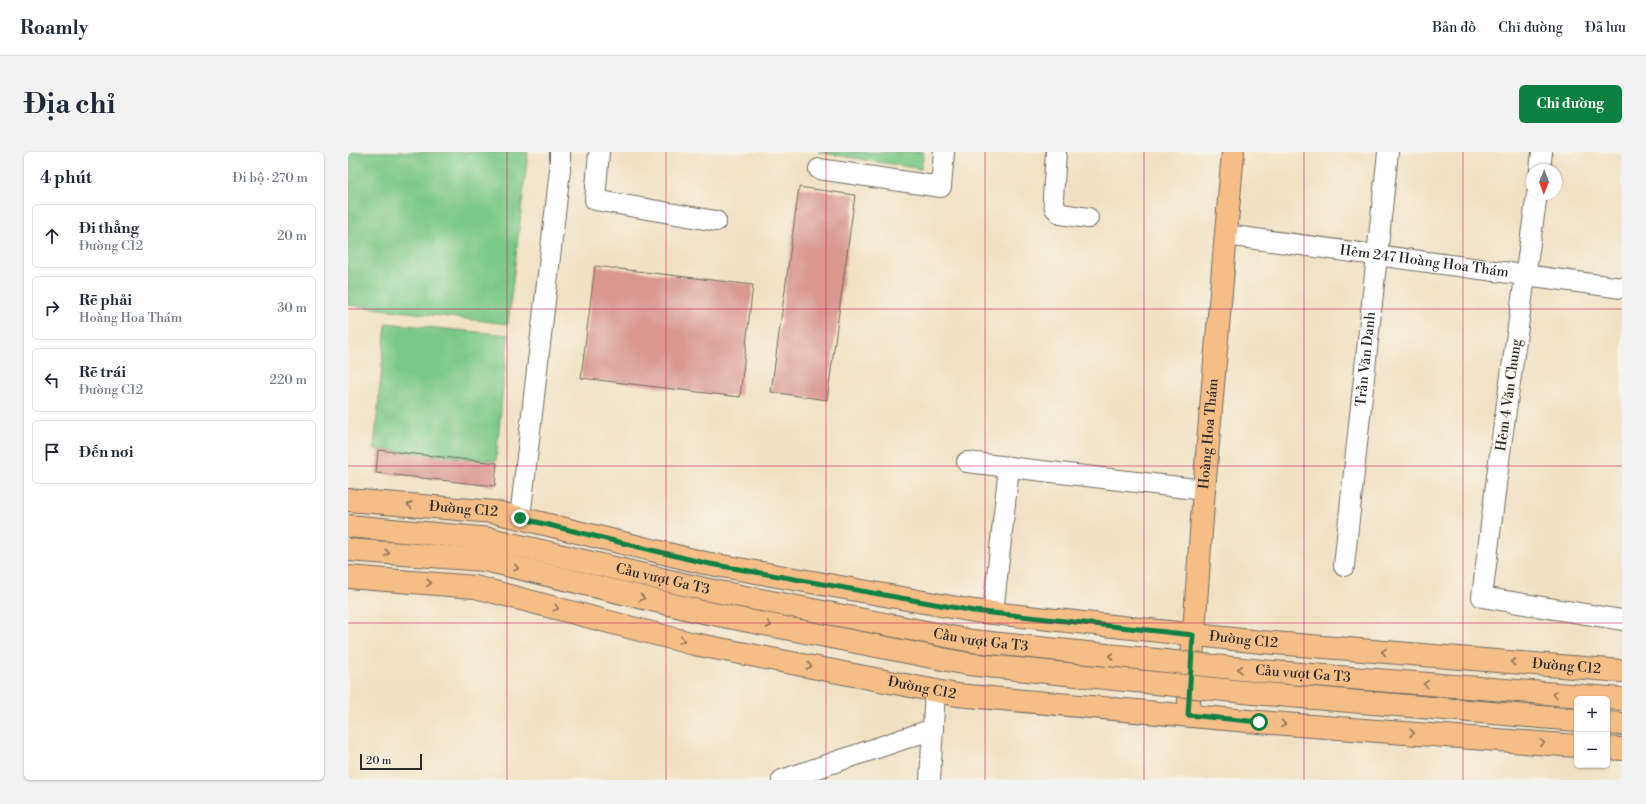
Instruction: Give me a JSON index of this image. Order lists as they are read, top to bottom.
{
  "streets": {
    "main road": ["Hoàng Hoa Thám", "Đường C12", "Cầu vượt Ga T3"],
    "street": ["Hẻm 247 Hoàng Hoa Thám", "Trần Văn Danh", "Hẻm 4 Văn Chung"]
  },
  "crossings": [
    ["Hẻm 247 Hoàng Hoa Thám", "Trần Văn Danh"],
    ["Hẻm 247 Hoàng Hoa Thám", "Hẻm 4 Văn Chung"],
    ["Hẻm 247 Hoàng Hoa Thám", "Hoàng Hoa Thám"],
    ["Hoàng Hoa Thám", "Đường C12"]
  ],
  "scale_bar": "20 m",
  "north": "bottom",
  "page": {
    "header": "Roamly",
    "nav": ["Bản đồ", "Chỉ đường", "Đã lưu"],
    "buttons": "Chỉ đường",
    "title": "Địa chỉ",
    "heading": ["4 phút", "Đi bộ · 270 m"],
    "list": [
      ["Đi thẳng", "Đường C12", "20 m"],
      ["Rẽ phải", "Hoàng Hoa Thám", "30 m"],
      ["Rẽ trái", "Đường C12", "220 m"],
      "Đến nơi"
    ],
    "map_buttons": ["+", "−"],
    "scale": "20 m"
  }
}
